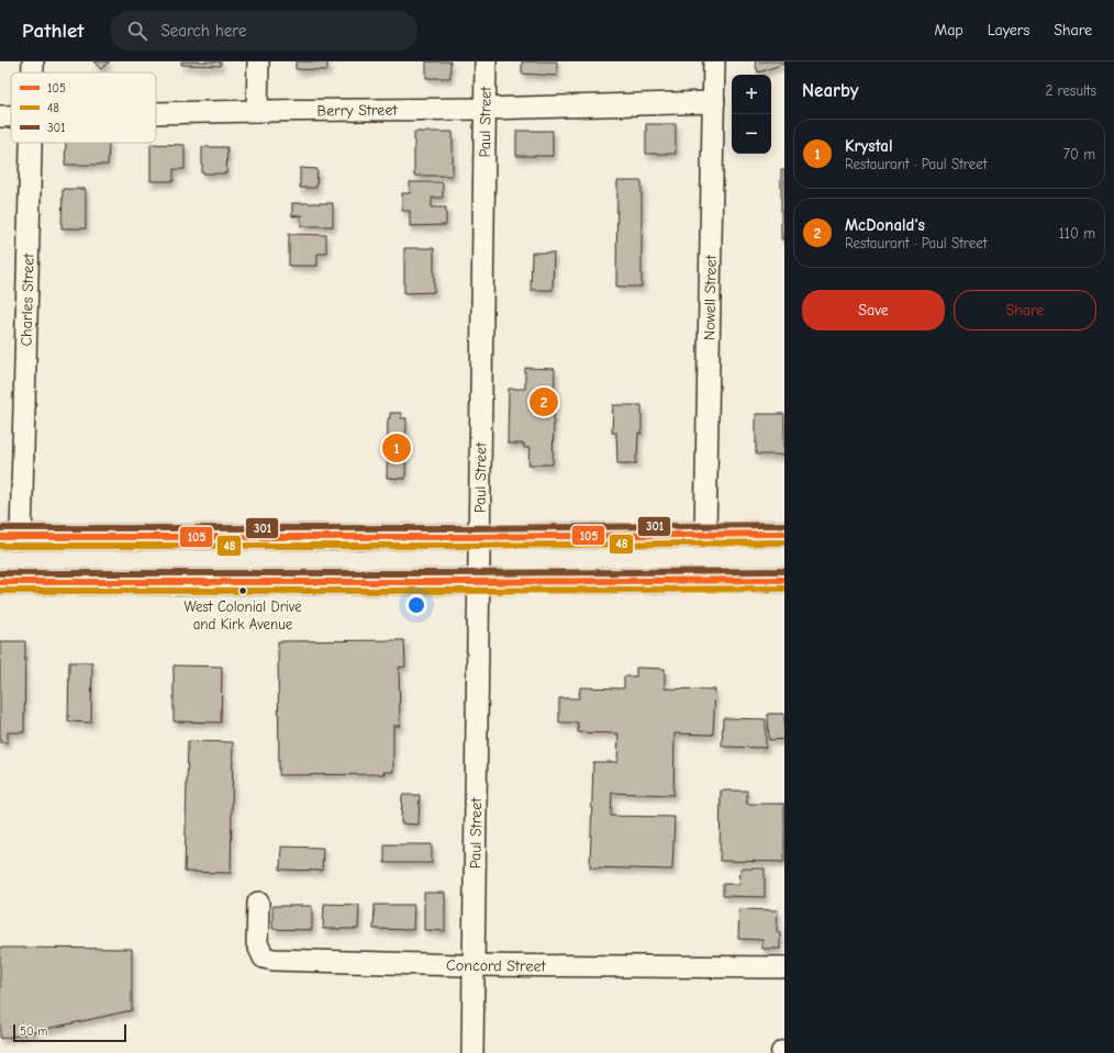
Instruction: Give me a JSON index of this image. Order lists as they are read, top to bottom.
{
  "streets": {
    "street": [
      "Berry Street",
      "Paul Street",
      "Nowell Street",
      "Charles Street",
      "Concord Street"
    ]
  },
  "crossings": [
    ["Berry Street", "Paul Street"],
    ["Berry Street", "Nowell Street"],
    ["Paul Street", "Concord Street"]
  ],
  "places": ["West Colonial Drive and Kirk Avenue"],
  "lines": ["transit line 301", "transit line 105", "transit line 48"],
  "legend": ["105", "48", "301"],
  "scale_bar": "50 m",
  "page": {
    "header": "Pathlet",
    "search": "Search here",
    "nav": ["Map", "Layers", "Share"],
    "heading": ["Nearby", "2 results"],
    "map_buttons": ["+", "−"],
    "list": [
      {
        "mark": "1",
        "name": "Krystal",
        "note": "Restaurant · Paul Street",
        "value": "70 m"
      },
      {
        "mark": "2",
        "name": "McDonald's",
        "note": "Restaurant · Paul Street",
        "value": "110 m"
      }
    ],
    "buttons": ["Save", "Share"],
    "pins": ["2", "1"],
    "scale": "50 m"
  }
}
